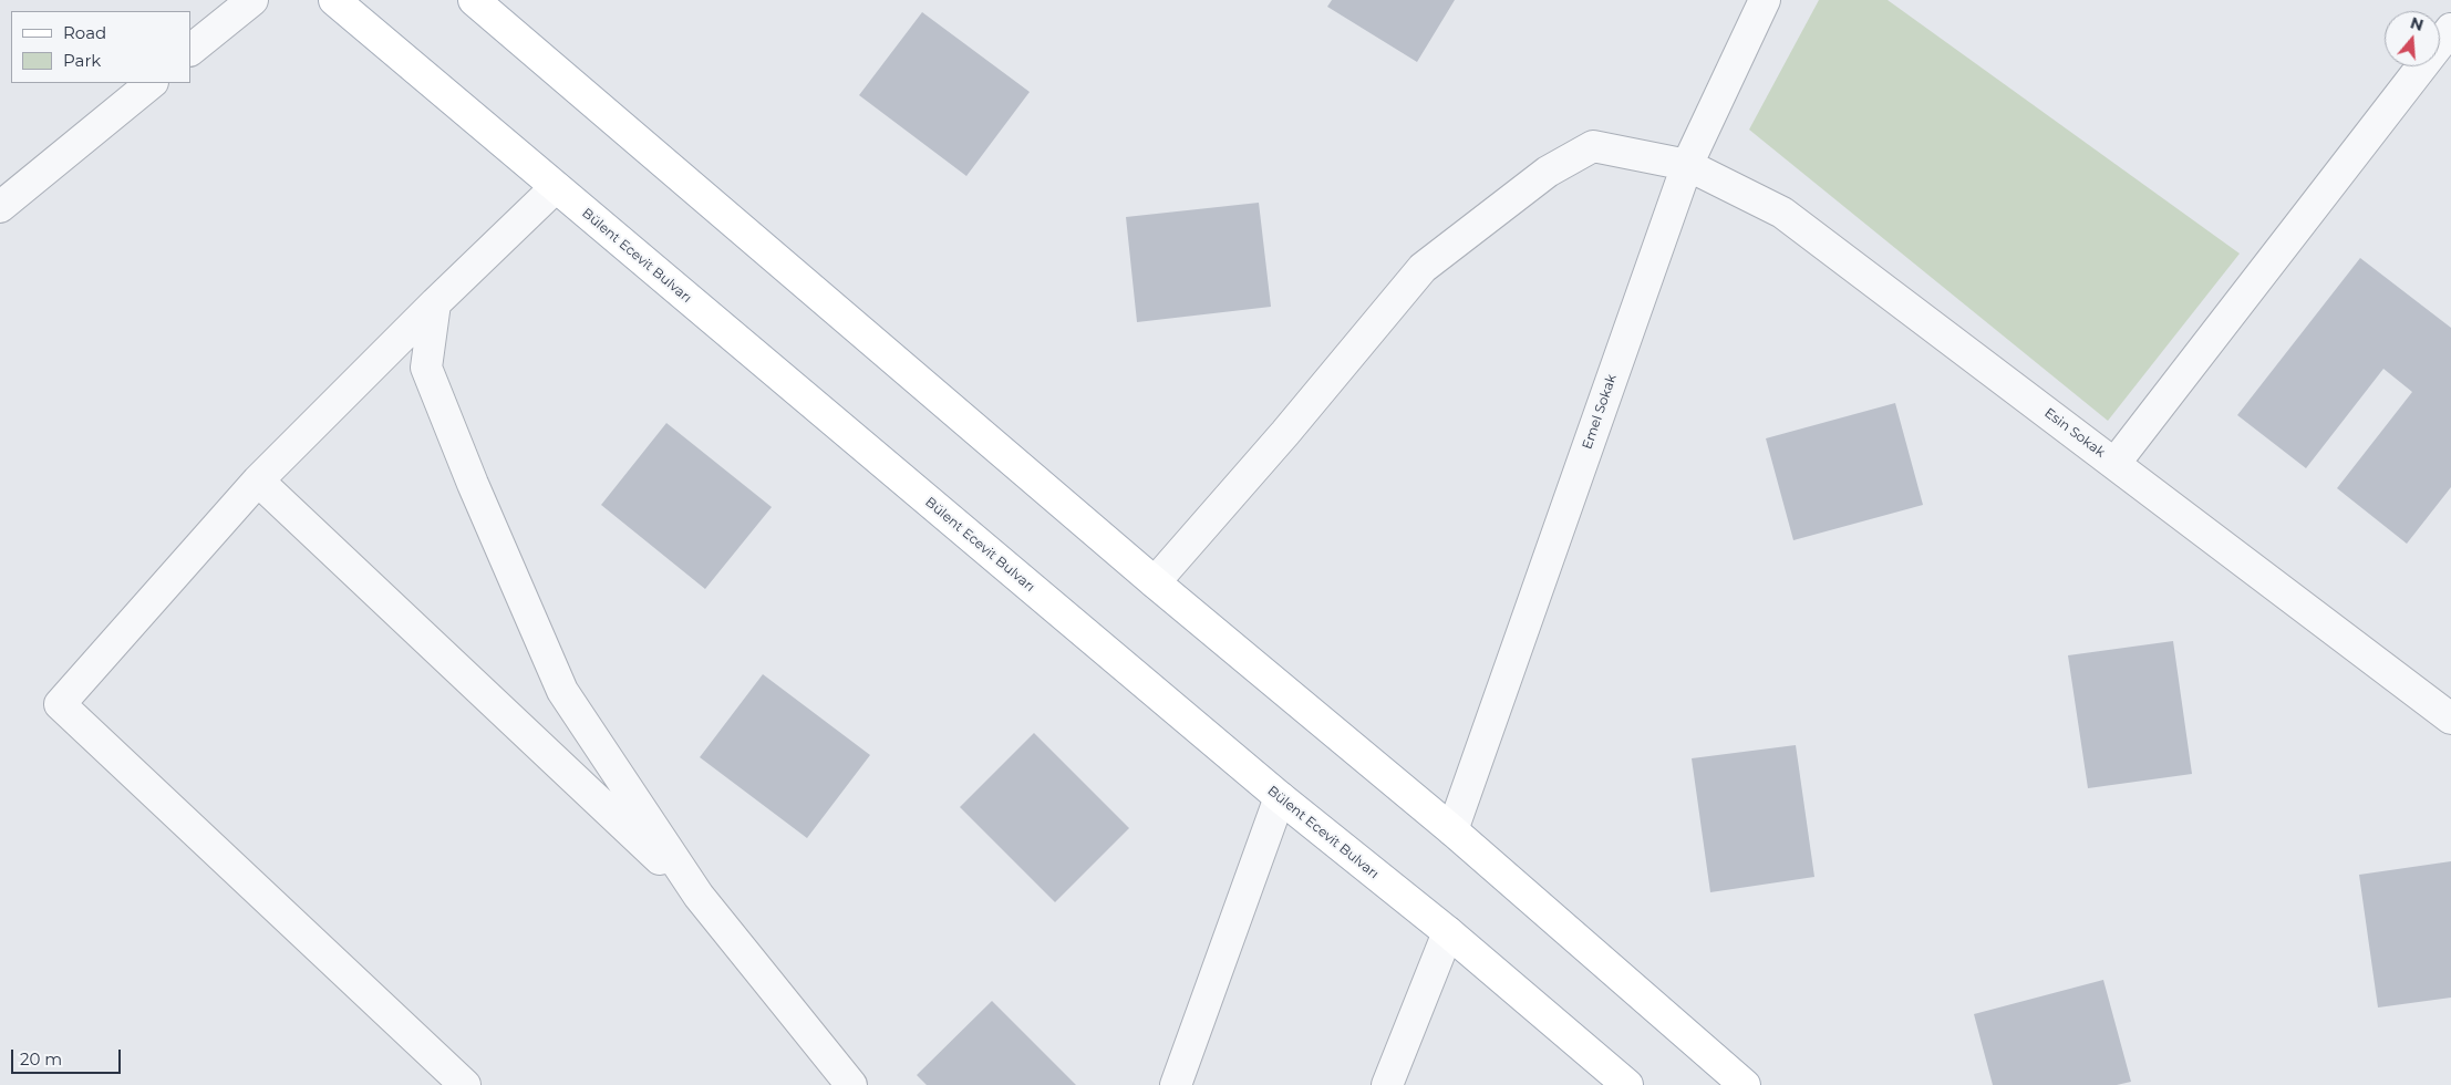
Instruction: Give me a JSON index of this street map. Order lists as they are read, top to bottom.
{
  "streets": {
    "main road": ["Bülent Ecevit Bulvarı"],
    "street": ["Emel Sokak", "Esin Sokak"]
  },
  "crossings": [
    ["Emel Sokak", "Esin Sokak"]
  ],
  "legend": ["Road", "Park"],
  "scale_bar": "20 m",
  "north": "top"
}
